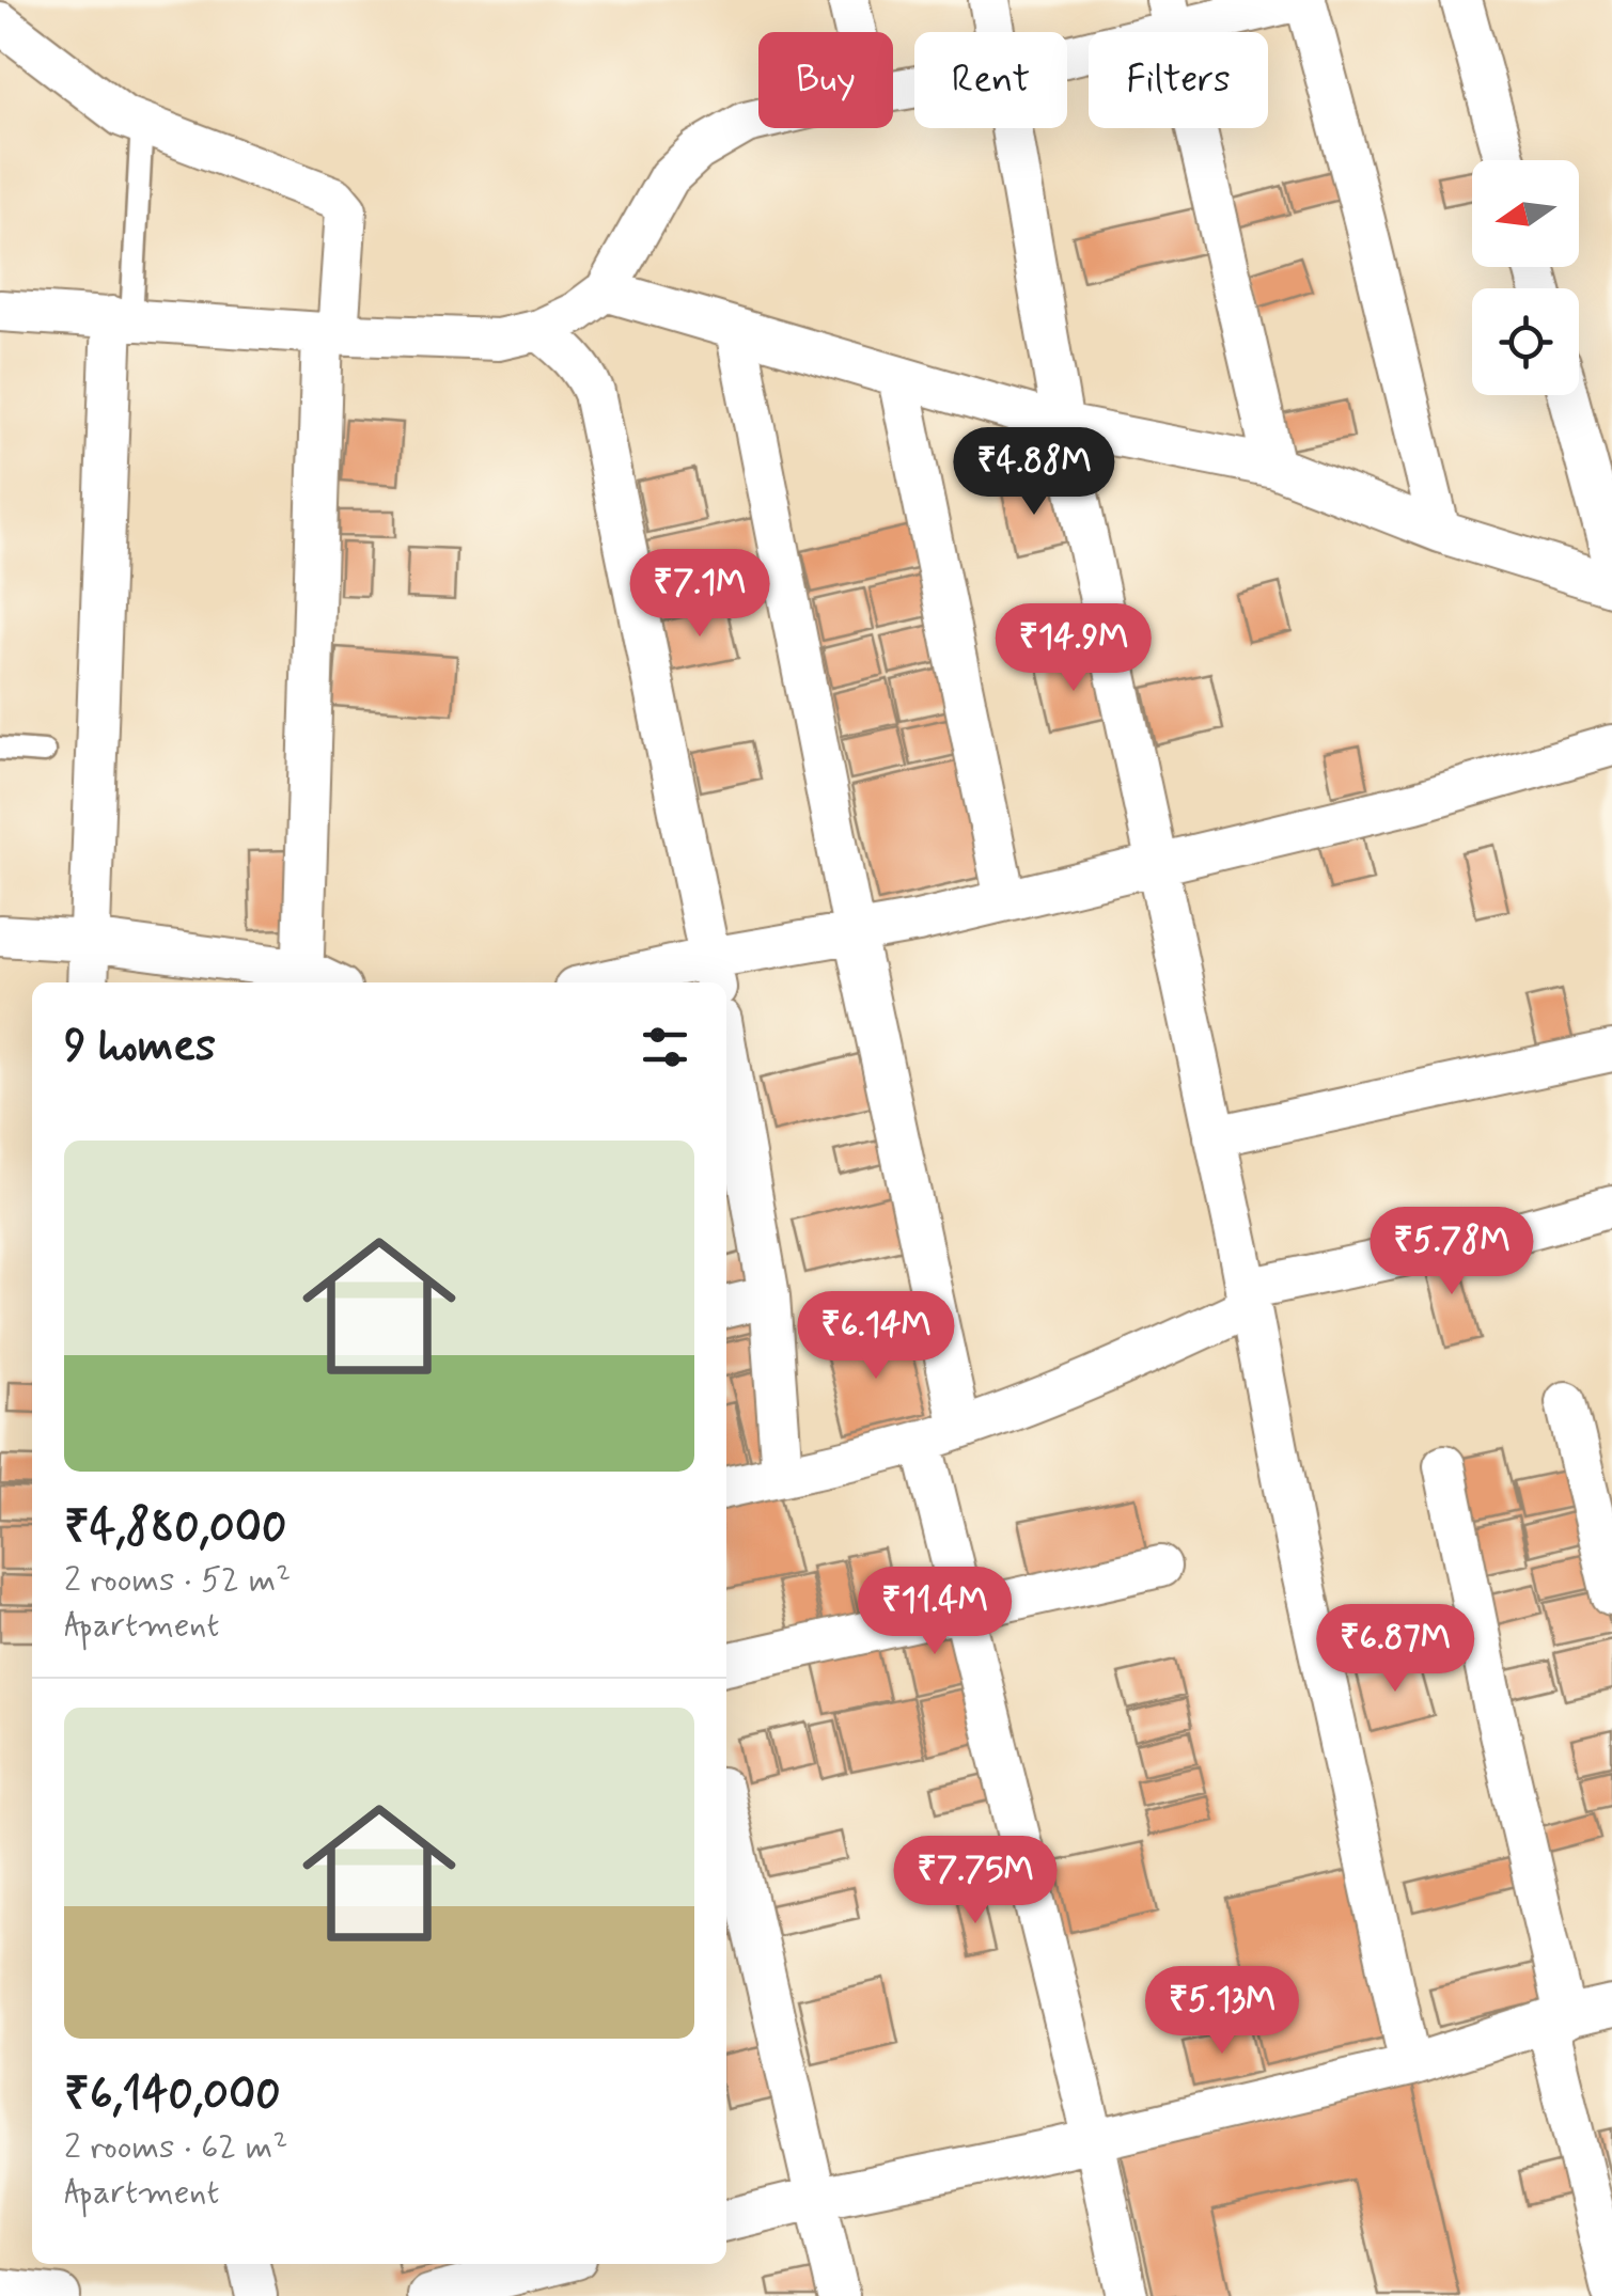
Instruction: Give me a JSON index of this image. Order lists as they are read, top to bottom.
{
  "north": "left",
  "page": {
    "chip": ["Buy", "Rent", "Filters"],
    "price": [
      "₹4.88M",
      "₹7.1M",
      "₹14.9M",
      "₹5.78M",
      "₹6.14M",
      "₹11.4M",
      "₹6.87M",
      "₹7.75M",
      "₹5.13M"
    ],
    "heading": "9 homes",
    "list": [
      {
        "name": "₹4,880,000",
        "note": "2 rooms · 52 m² · Apartment"
      },
      {
        "name": "₹6,140,000",
        "note": "2 rooms · 62 m² · Apartment"
      }
    ]
  }
}
